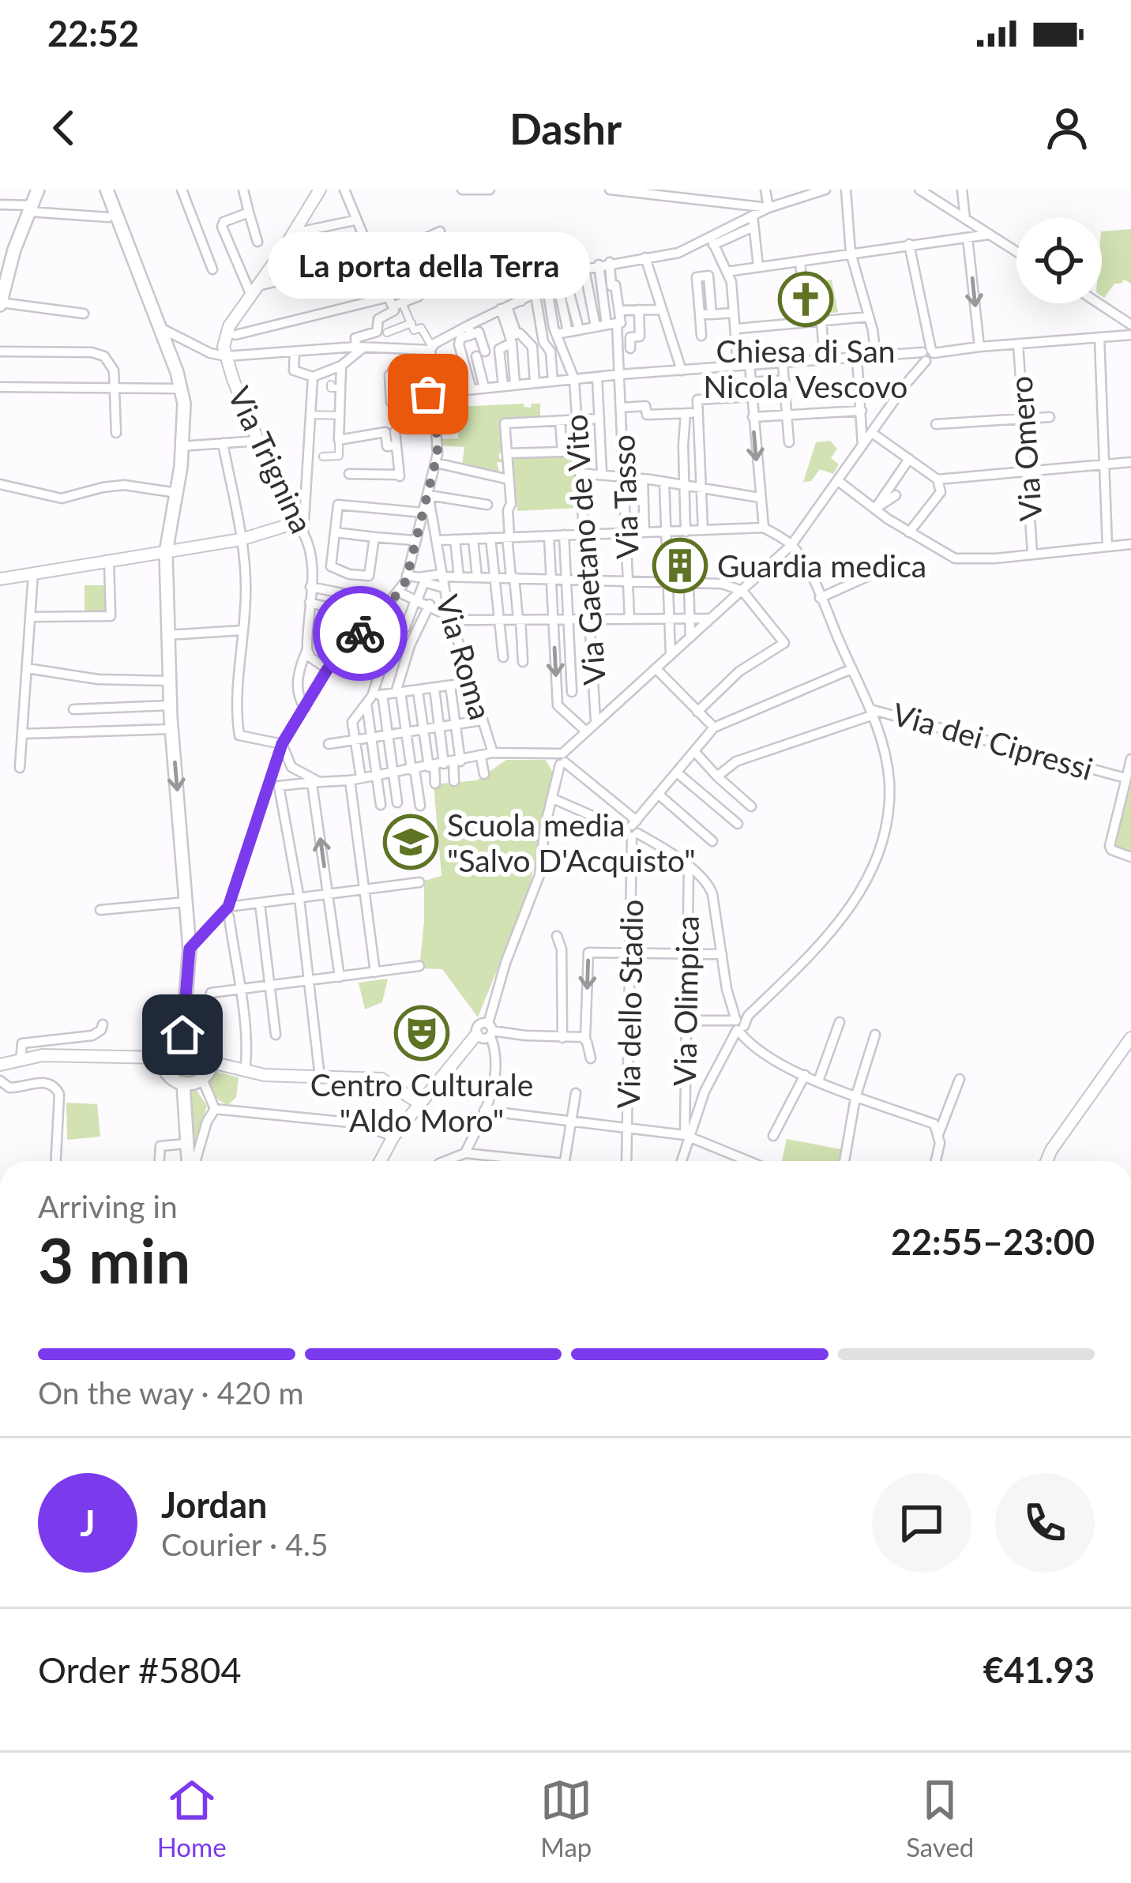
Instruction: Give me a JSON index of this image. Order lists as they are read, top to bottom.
{
  "streets": {
    "street": [
      "Via Omero",
      "Via Trignina",
      "Via Tasso",
      "Via Gaetano de Vito",
      "Via Roma",
      "Via dei Cipressi",
      "Via Olimpica",
      "Via dello Stadio"
    ]
  },
  "places": {
    "church": ["Chiesa di San Nicola Vescovo"],
    "other": ["La porta della Terra"],
    "building": ["Guardia medica"],
    "school or university": ["Scuola media \"Salvo D'Acquisto\""],
    "theatre": ["Centro Culturale \"Aldo Moro\""]
  },
  "page": {
    "status": "22:52",
    "header": "Dashr",
    "bubble": "La porta della Terra",
    "heading": ["3 min", "Arriving in", "22:55–23:00"],
    "panel": [
      "Jordan",
      "Courier · 4.5",
      "Order #5804",
      "€41.93"
    ],
    "bar": "On the way · 420 m",
    "round": "J",
    "tabs": ["Home", "Map", "Saved"]
  }
}
